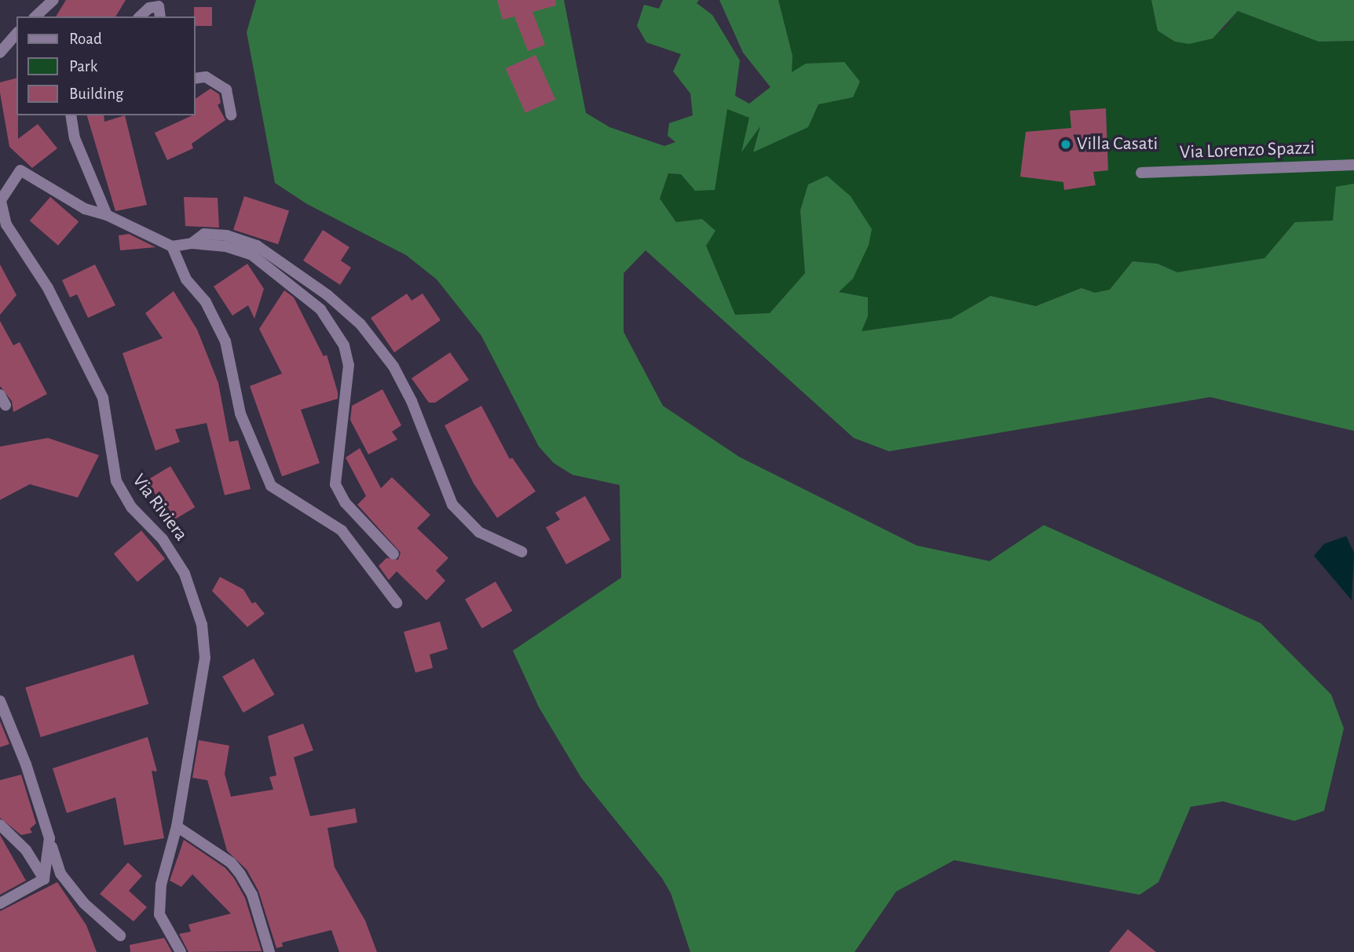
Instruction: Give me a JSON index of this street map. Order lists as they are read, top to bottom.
{
  "streets": {
    "street": ["Via Lorenzo Spazzi", "Via Riviera"]
  },
  "places": ["Villa Casati"],
  "legend": ["Road", "Park", "Building"]
}
